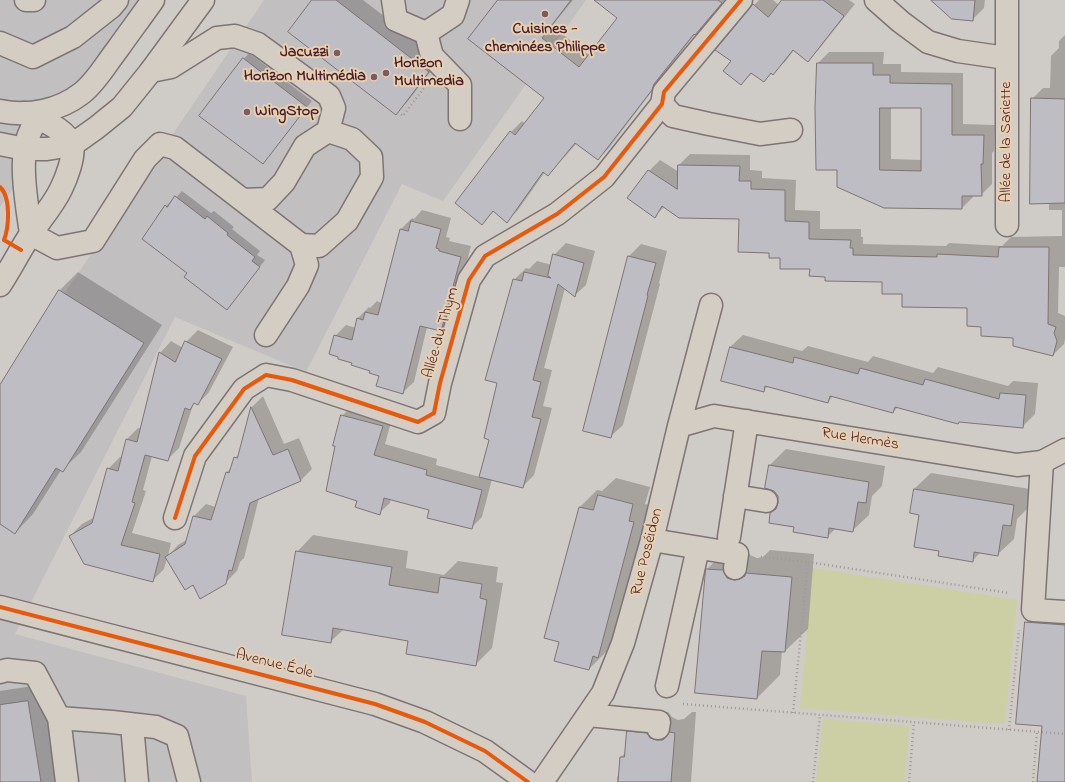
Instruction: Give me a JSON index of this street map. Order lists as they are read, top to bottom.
{
  "streets": {
    "street": [
      "Allée de la Sariette",
      "Allée du Thym",
      "Rue Hermès",
      "Rue Poséidon",
      "Avenue Éole"
    ]
  },
  "crossings": [
    ["Rue Hermès", "Rue Poséidon"]
  ],
  "places": [
    "Cuisines - cheminées Philippe",
    "Jacuzzi",
    "Horizon Multimedia",
    "Horizon Multimédia",
    "WingStop"
  ]
}
